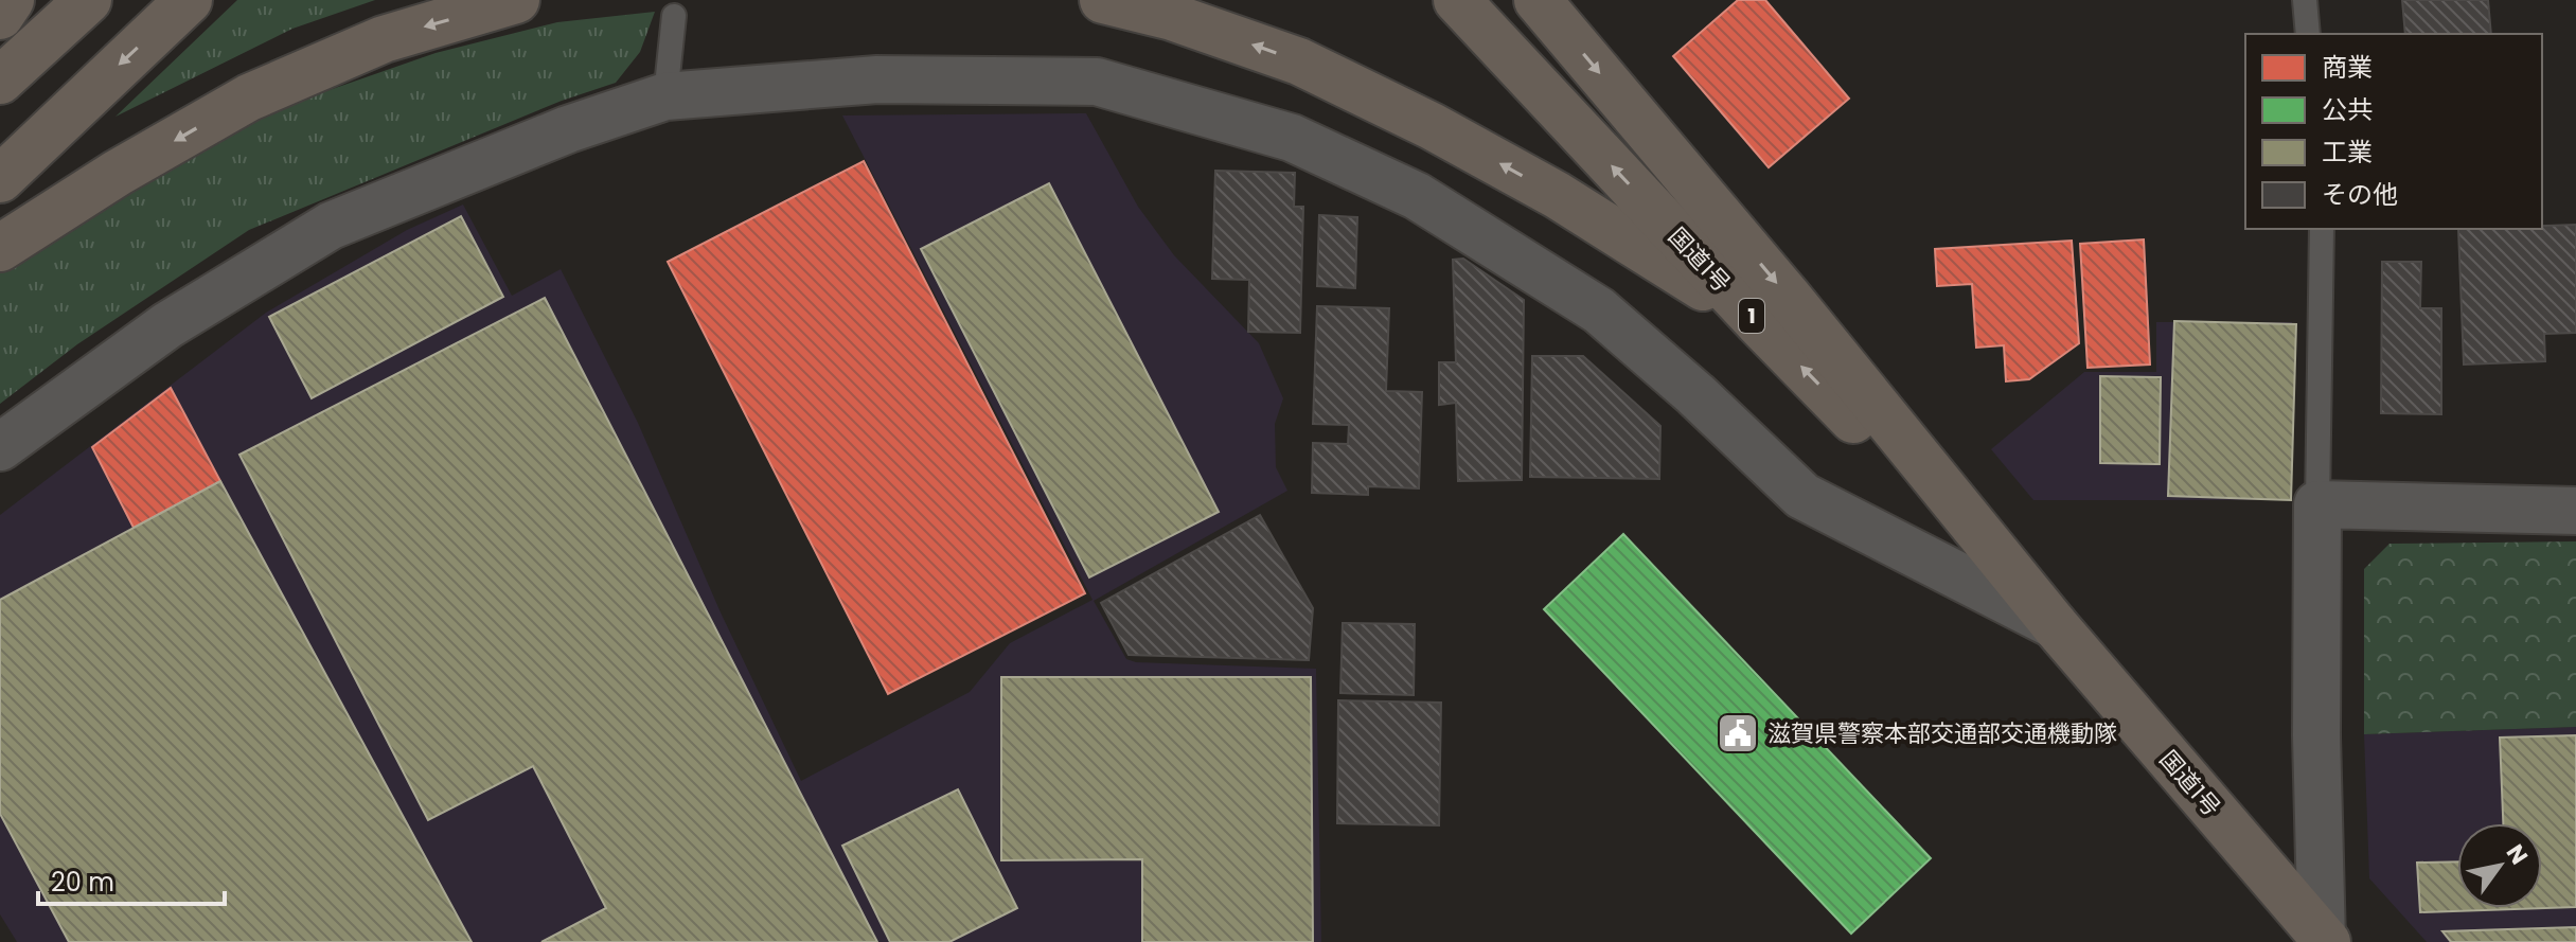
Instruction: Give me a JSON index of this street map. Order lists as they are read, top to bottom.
{
  "streets": {
    "highway": ["国道1号", "1"]
  },
  "places": {
    "public building": ["滋賀県警察本部交通部交通機動隊"]
  },
  "legend": [
    "商業",
    "公共",
    "工業",
    "その他"
  ],
  "scale_bar": "20 m",
  "north": "top right"
}
